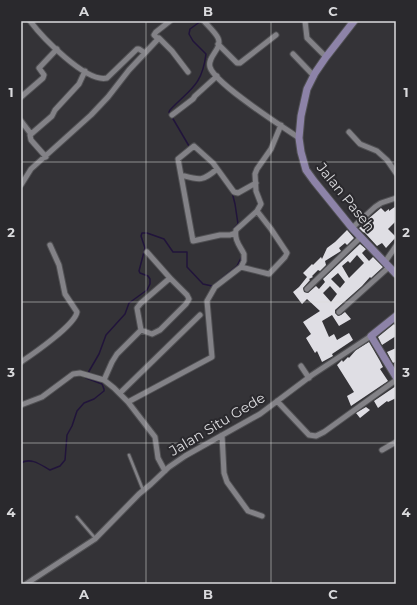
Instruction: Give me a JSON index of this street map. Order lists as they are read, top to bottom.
{
  "streets": {
    "street": ["Jalan Paseh", "Jalan Situ Gede"]
  },
  "grid": {
    "columns": ["A", "B", "C"],
    "rows": [
      "1",
      "2",
      "3",
      "4"
    ]
  }
}
